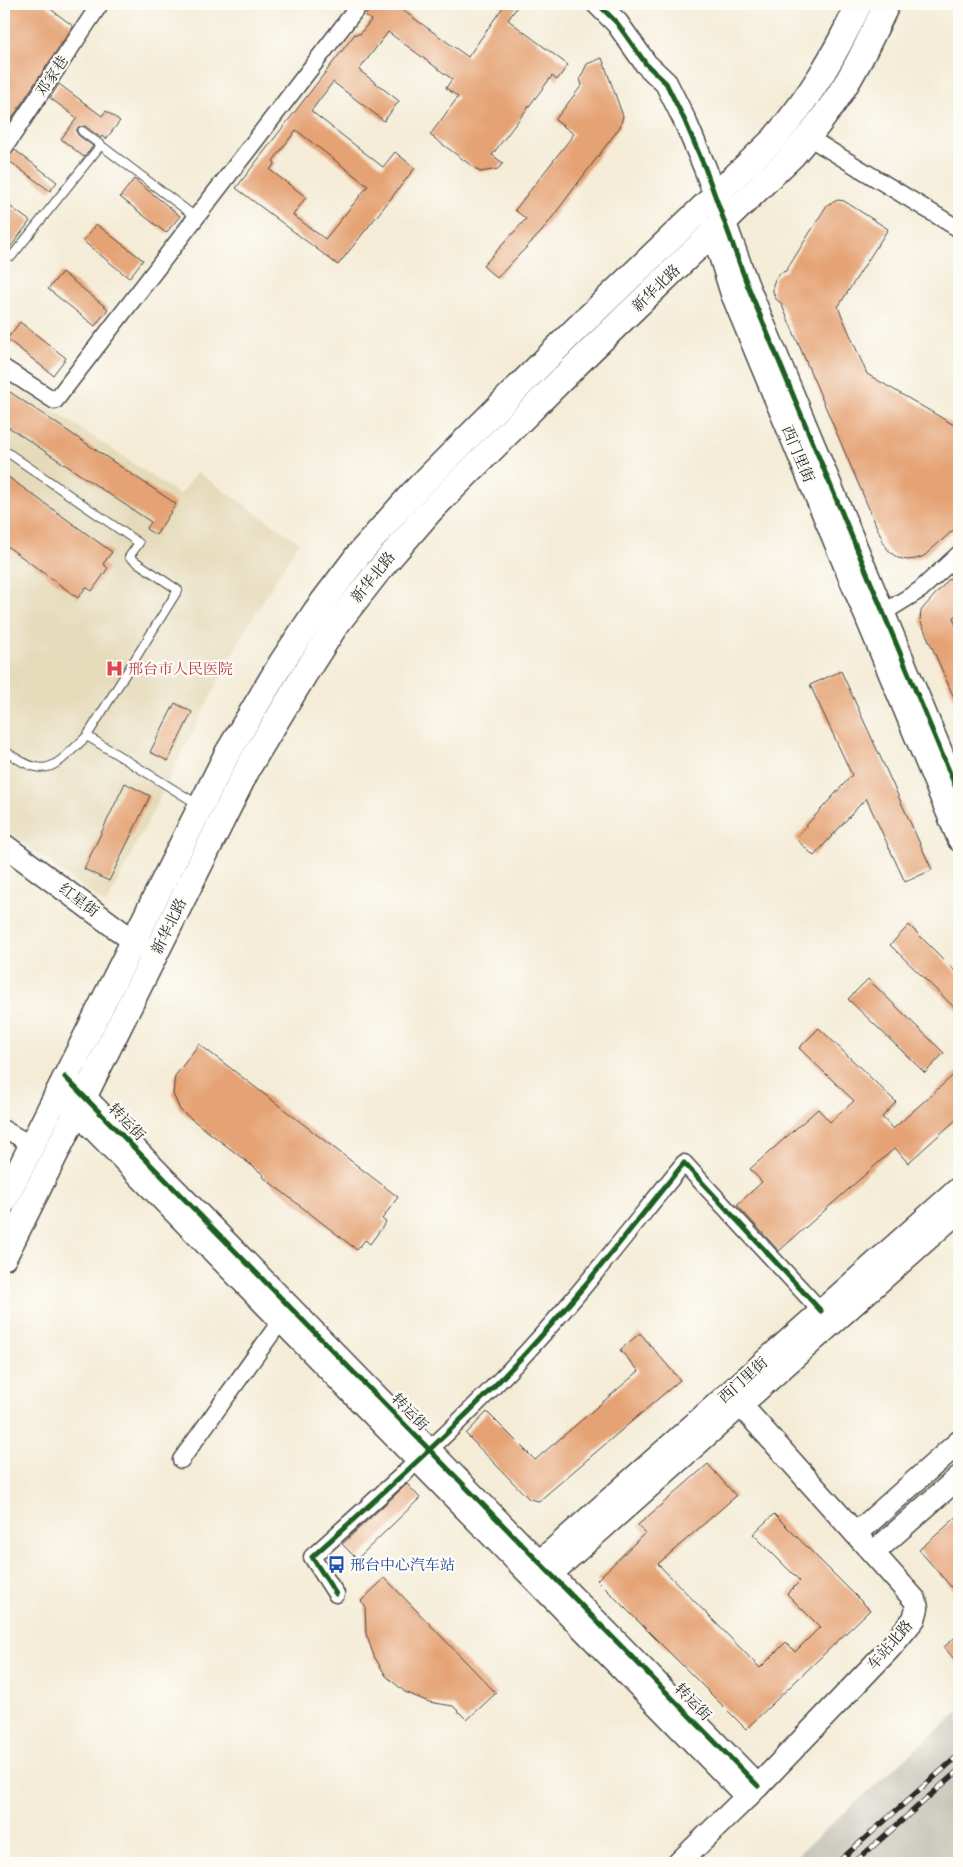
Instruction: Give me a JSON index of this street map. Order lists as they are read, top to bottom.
{
  "streets": {
    "main road": ["新华北路"],
    "street": [
      "邓家巷",
      "西门里街",
      "红星街",
      "转运街",
      "车站北路"
    ]
  },
  "crossings": [
    ["新华北路", "西门里街"],
    ["新华北路", "红星街"],
    ["新华北路", "转运街"],
    ["西门里街", "车站北路"],
    ["转运街", "车站北路"]
  ],
  "places": {
    "hospital": ["邢台市人民医院"],
    "bus stop": ["邢台中心汽车站"]
  }
}
